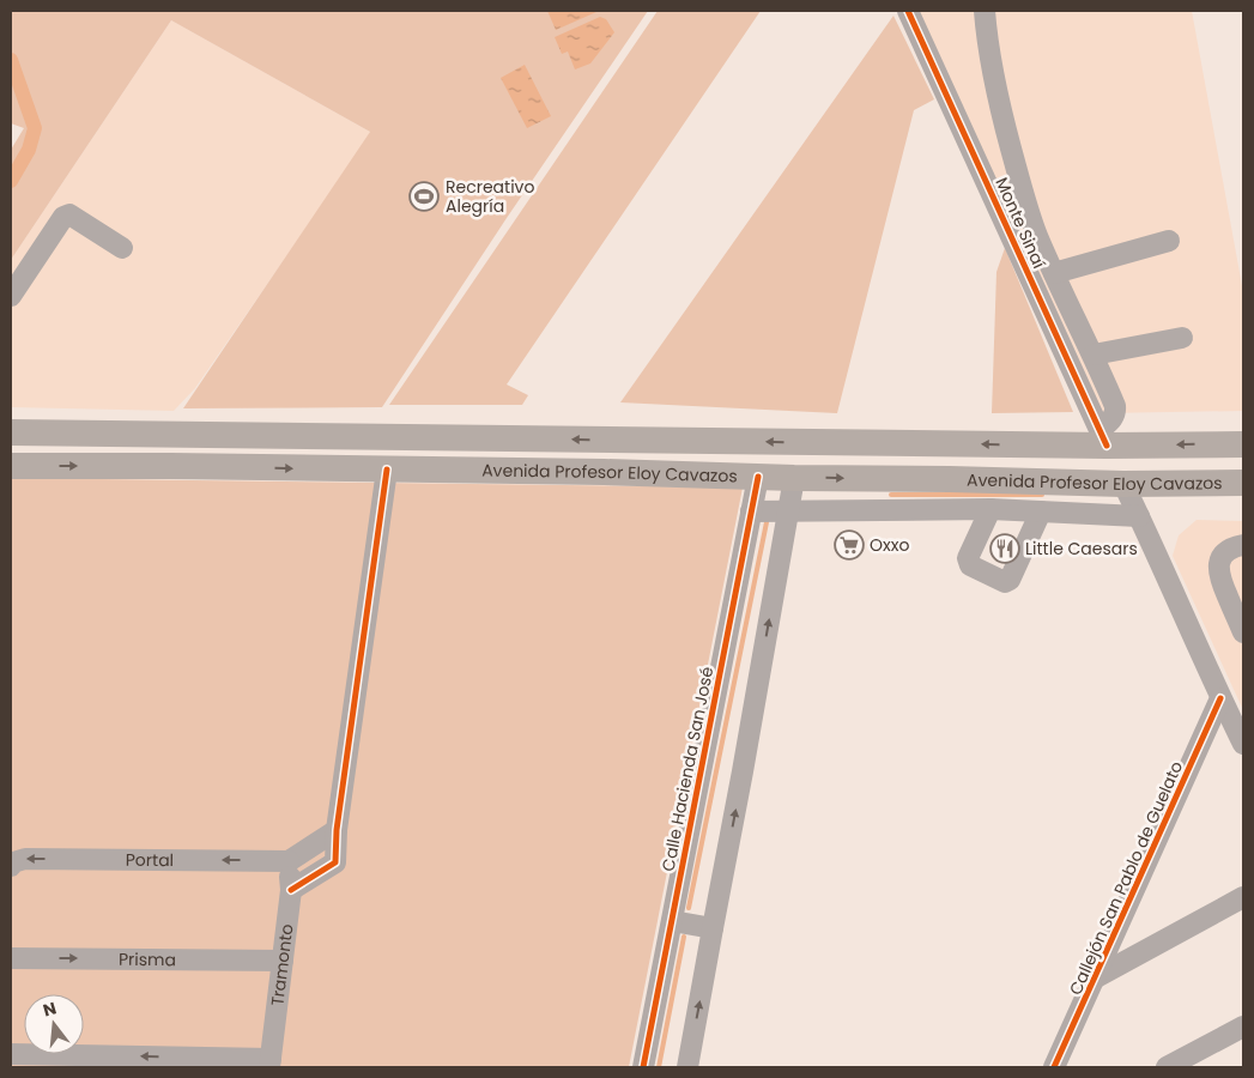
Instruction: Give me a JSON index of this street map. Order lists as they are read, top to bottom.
{
  "streets": {
    "main road": ["Avenida Profesor Eloy Cavazos"],
    "street": [
      "Monte Sinaí",
      "Calle Hacienda San José",
      "Portal",
      "Callejón San Pablo de Guelato",
      "Prisma",
      "Tramonto"
    ]
  },
  "crossings": [
    ["Monte Sinaí", "Avenida Profesor Eloy Cavazos"],
    ["Avenida Profesor Eloy Cavazos", "Calle Hacienda San José"],
    ["Portal", "Tramonto"],
    ["Prisma", "Tramonto"]
  ],
  "one_way": ["Portal"],
  "places": {
    "sports": ["Recreativo Alegría"],
    "supermarket": ["Oxxo"],
    "restaurant": ["Little Caesars"]
  },
  "north": "top"
}
